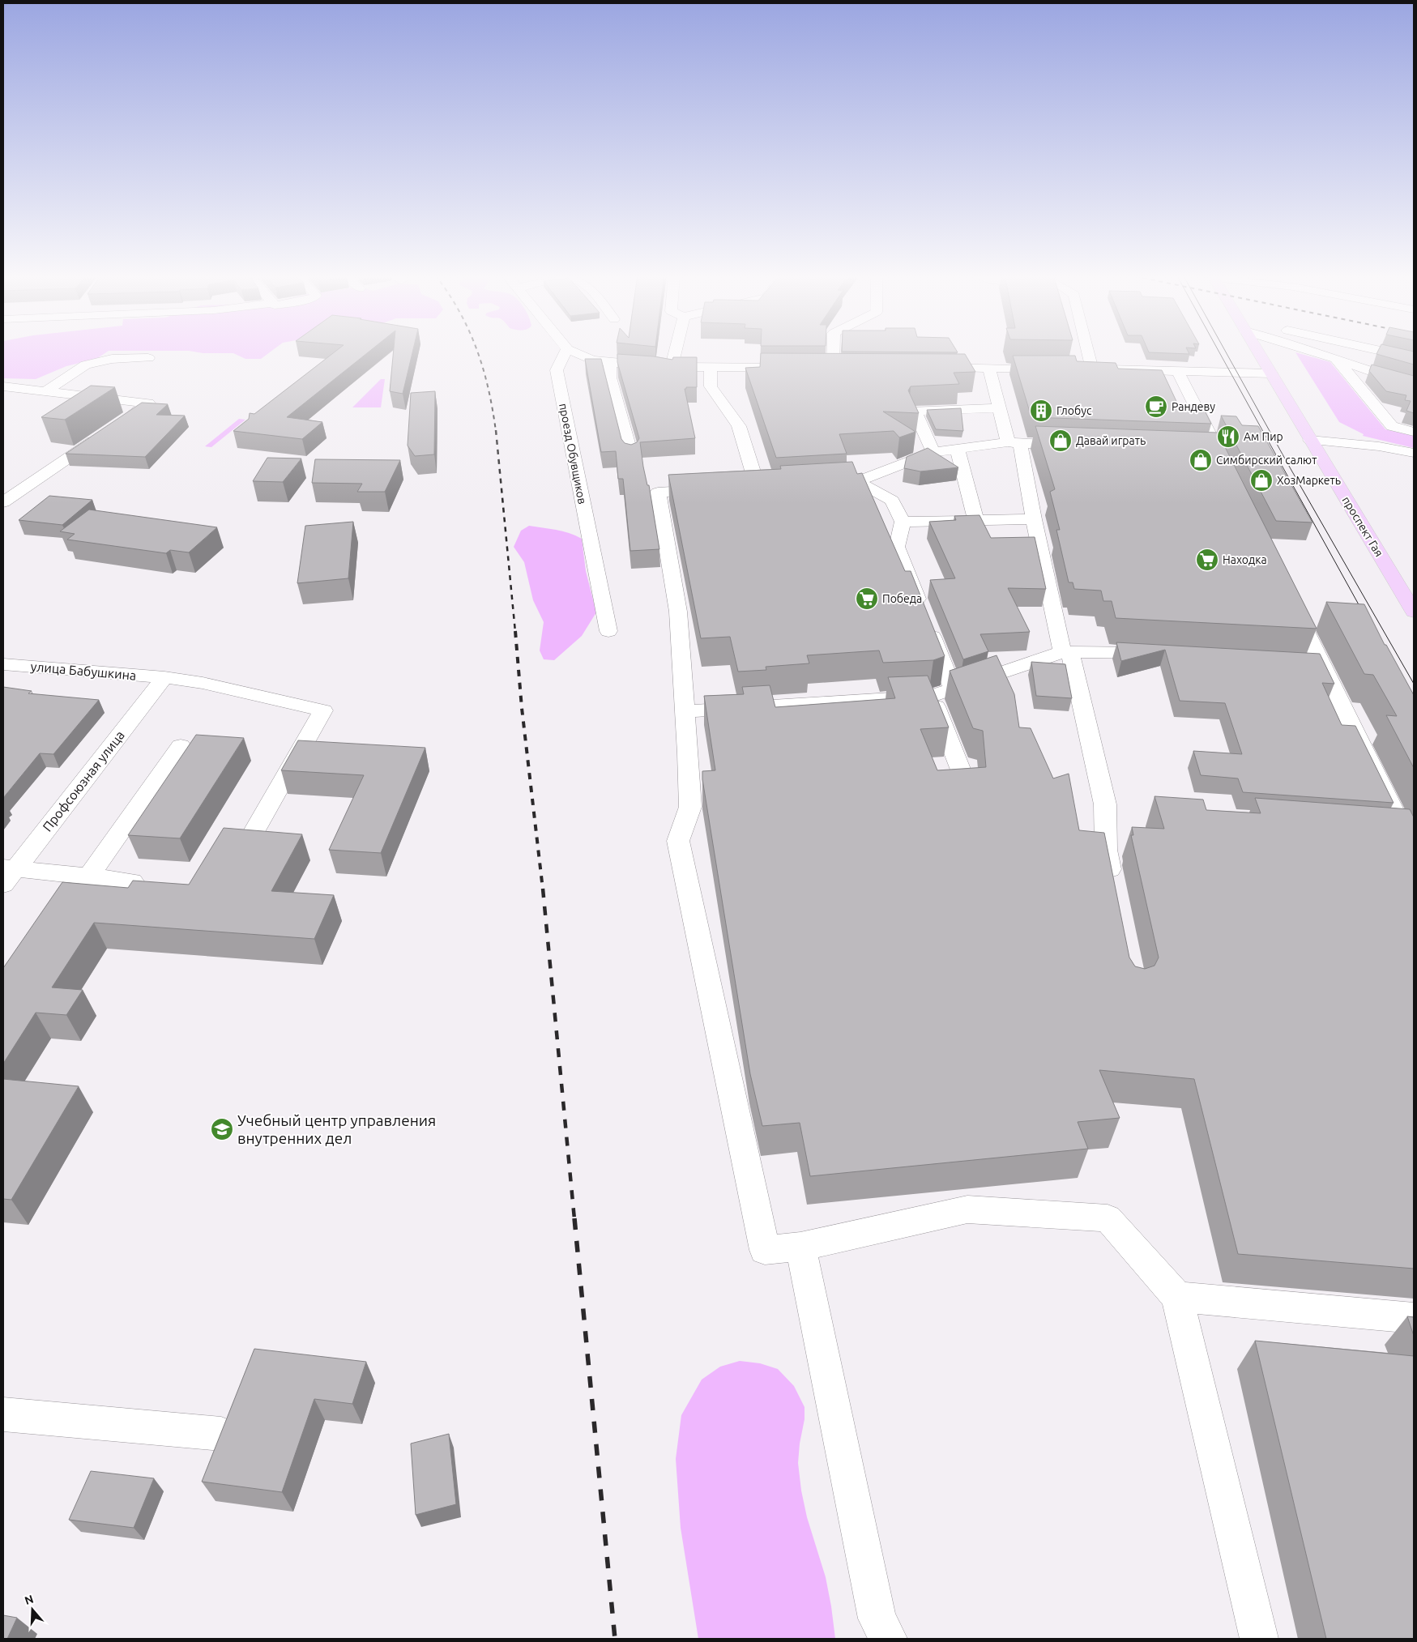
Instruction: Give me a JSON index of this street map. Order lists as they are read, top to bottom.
{
  "streets": {
    "main road": ["проспект Гая"],
    "street": ["проезд Обувщиков", "улица Бабушкина", "Профсоюзная улица"]
  },
  "crossings": [
    ["улица Бабушкина", "Профсоюзная улица"]
  ],
  "places": {
    "cafe": ["Рандеву"],
    "building": ["Глобус"],
    "restaurant": ["Ам Пир"],
    "shop": ["Давай играть", "Симбирский салют", "ХозМаркеть"],
    "supermarket": ["Находка", "Победа"],
    "school or university": ["Учебный центр управления внутренних дел"]
  },
  "north": "top"
}
